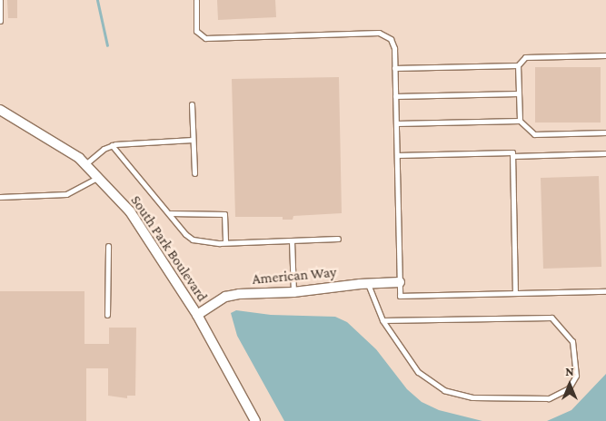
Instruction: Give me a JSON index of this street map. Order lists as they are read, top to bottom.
{
  "streets": {
    "street": ["South Park Boulevard", "American Way"]
  },
  "crossings": [
    ["South Park Boulevard", "American Way"]
  ],
  "north": "top"
}
